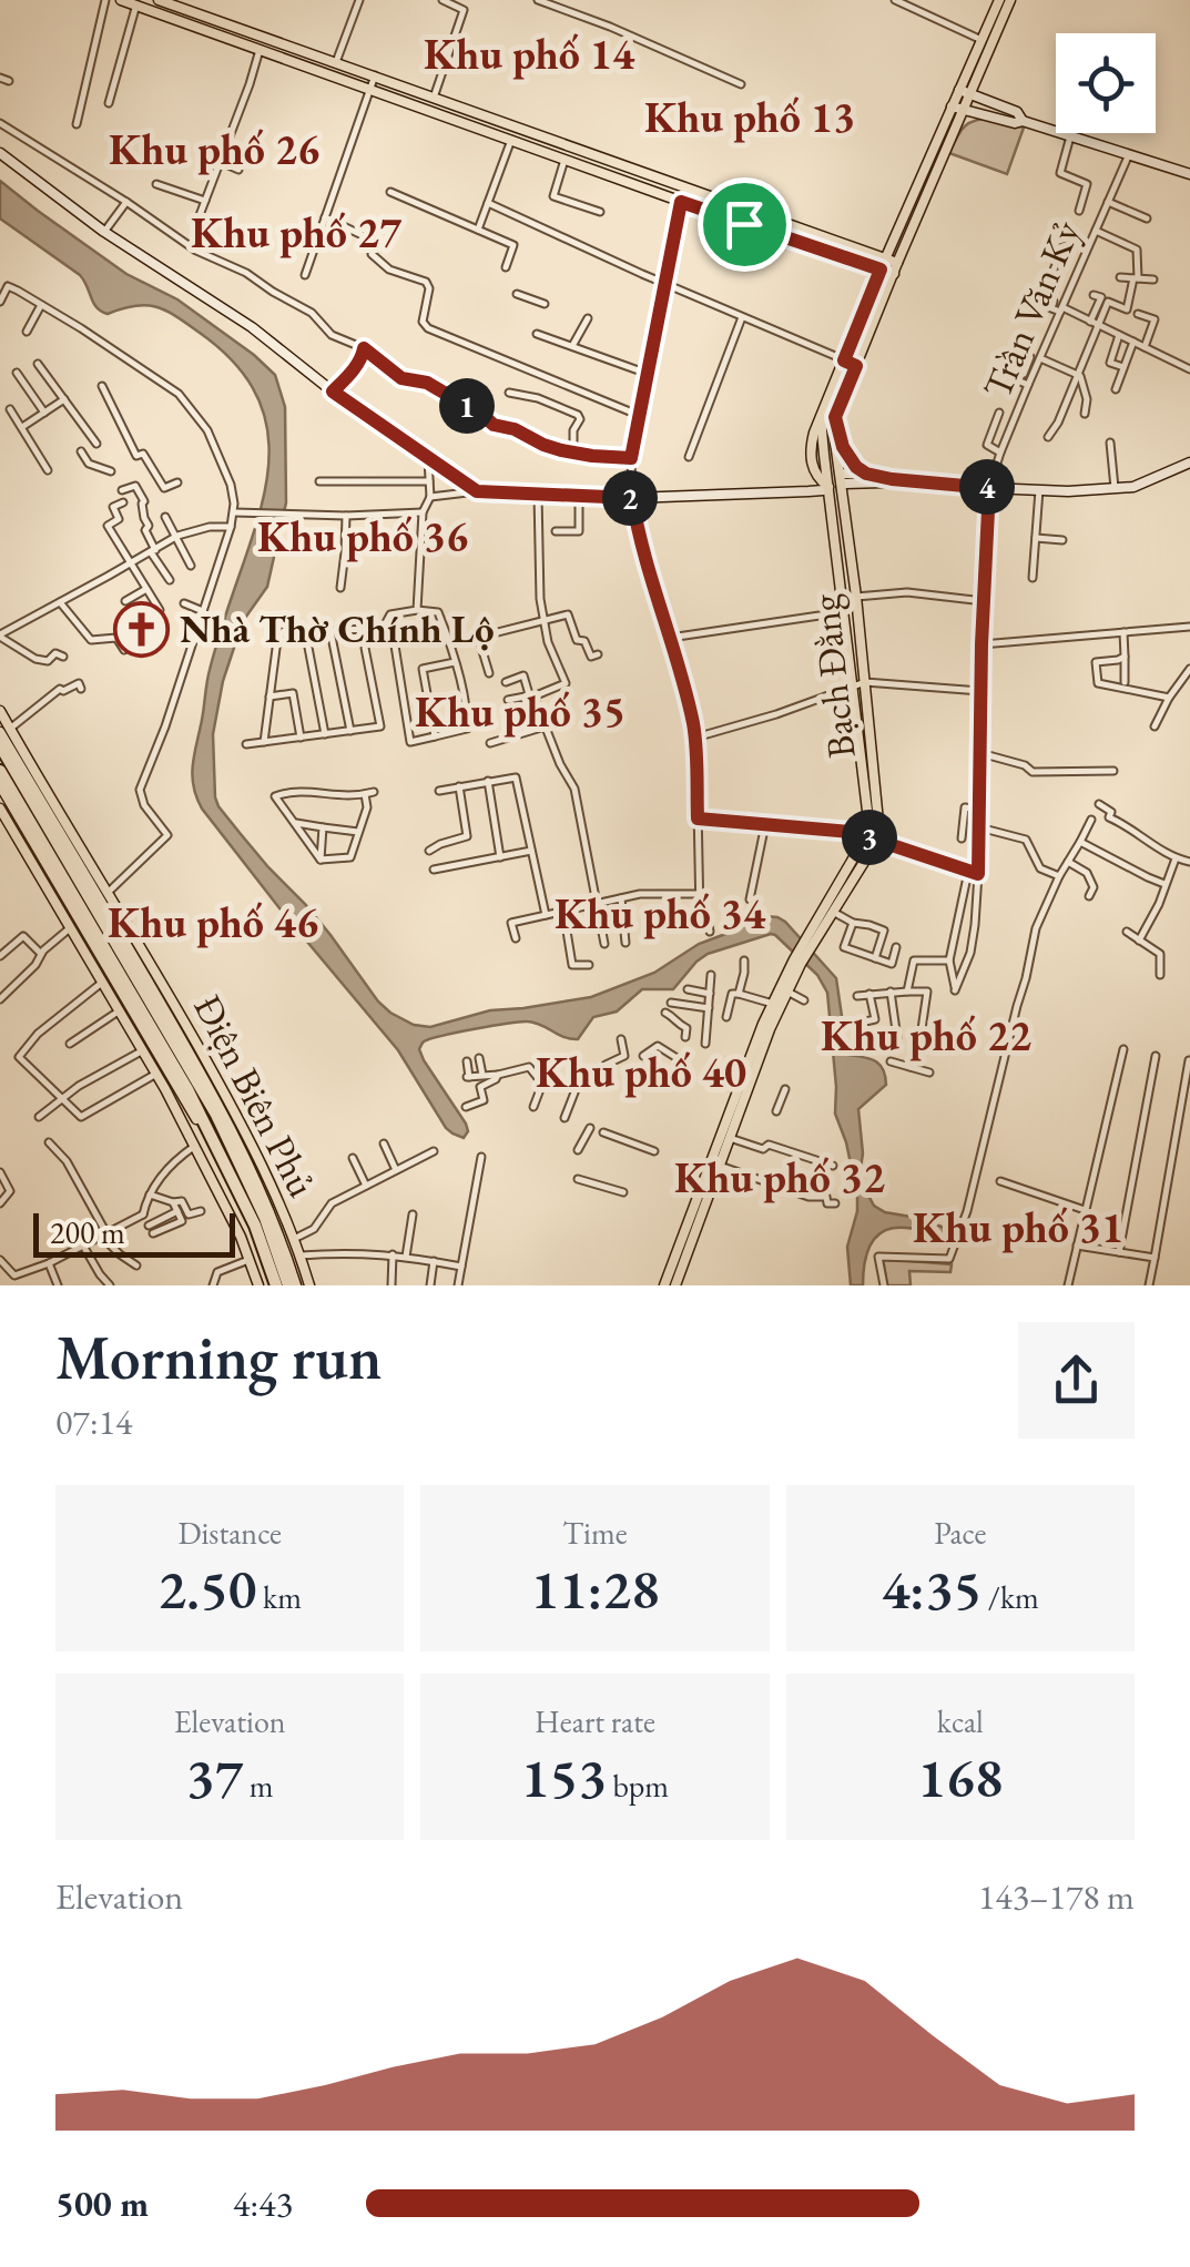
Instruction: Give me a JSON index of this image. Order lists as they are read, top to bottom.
{
  "streets": {
    "highway": ["Điện Biên Phủ"],
    "main road": ["Bạch Đằng"],
    "street": ["Trần Văn Kỷ"]
  },
  "districts": [
    "Khu phố 14",
    "Khu phố 13",
    "Khu phố 26",
    "Khu phố 27",
    "Khu phố 36",
    "Khu phố 35",
    "Khu phố 34",
    "Khu phố 46",
    "Khu phố 22",
    "Khu phố 40",
    "Khu phố 32",
    "Khu phố 31"
  ],
  "places": {
    "church": ["Nhà Thờ Chính Lộ"]
  },
  "scale_bar": "200 m",
  "page": {
    "pins": [
      "1",
      "4",
      "2",
      "3"
    ],
    "scale": "200 m",
    "heading": ["Morning run", "07:14"],
    "stats": [
      ["Distance", "2.50 km"],
      ["Time", "11:28"],
      ["Pace", "4:35 /km"],
      ["Elevation", "37 m"],
      ["Heart rate", "153 bpm"],
      ["kcal", "168"]
    ],
    "chart": ["Elevation", "143–178 m"],
    "list": [
      {
        "name": "500 m",
        "note": "4:43"
      }
    ]
  }
}
